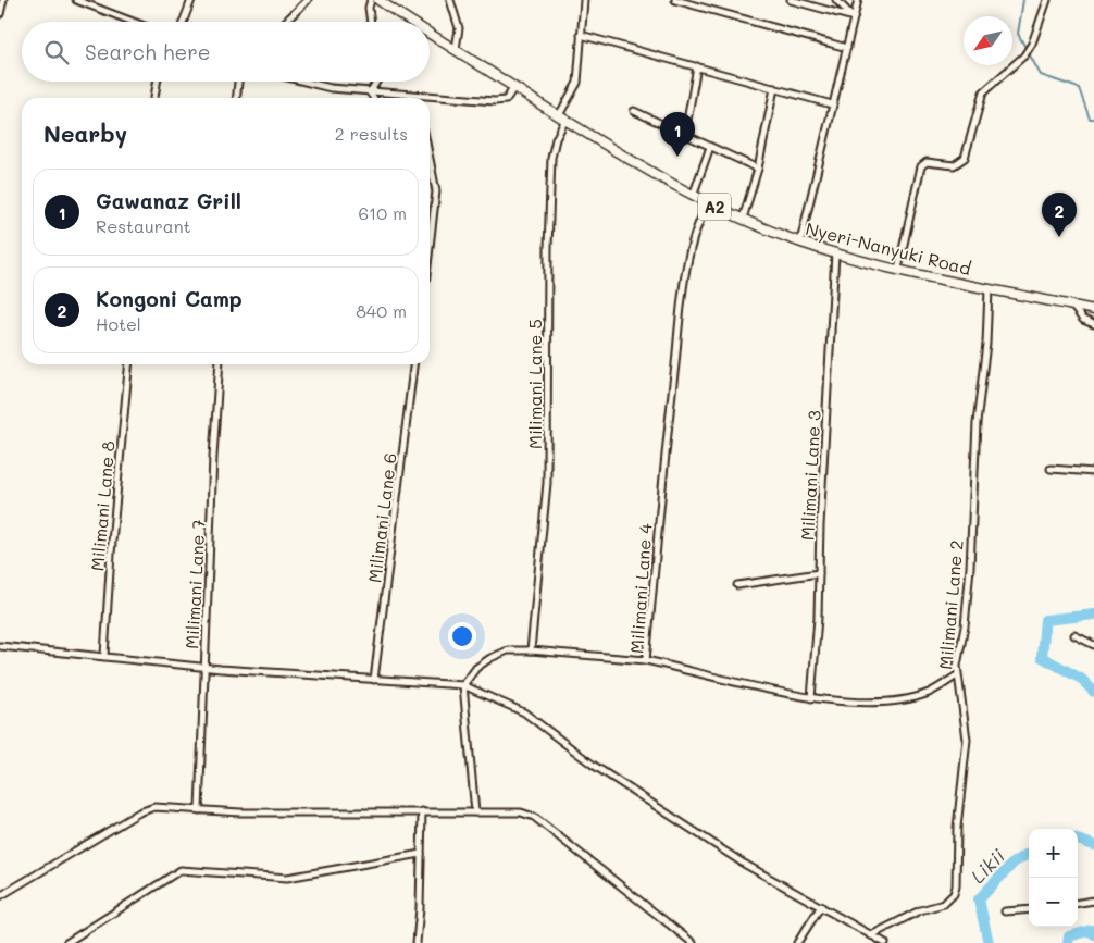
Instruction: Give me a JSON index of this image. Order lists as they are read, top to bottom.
{
  "streets": {
    "highway": ["A2", "Nyeri-Nanyuki Road"],
    "street": [
      "Milimani Lane 5",
      "Milimani Lane 3",
      "Milimani Lane 8",
      "Milimani Lane 6",
      "Milimani Lane 7",
      "Milimani Lane 4",
      "Milimani Lane 2"
    ]
  },
  "crossings": [
    ["Nyeri-Nanyuki Road", "Milimani Lane 5"],
    ["Nyeri-Nanyuki Road", "Milimani Lane 3"],
    ["Nyeri-Nanyuki Road", "Milimani Lane 4"],
    ["Nyeri-Nanyuki Road", "Milimani Lane 2"],
    ["Milimani Lane 3", "Milimani Lane 4"],
    ["Milimani Lane 4", "Milimani Lane 2"]
  ],
  "water": ["Likii"],
  "north": "bottom left",
  "page": {
    "search": "Search here",
    "heading": ["Nearby", "2 results"],
    "pins": ["1", "2"],
    "list": [
      {
        "mark": "1",
        "name": "Gawanaz Grill",
        "note": "Restaurant",
        "value": "610 m"
      },
      {
        "mark": "2",
        "name": "Kongoni Camp",
        "note": "Hotel",
        "value": "840 m"
      }
    ],
    "map_buttons": ["+", "−"]
  }
}
